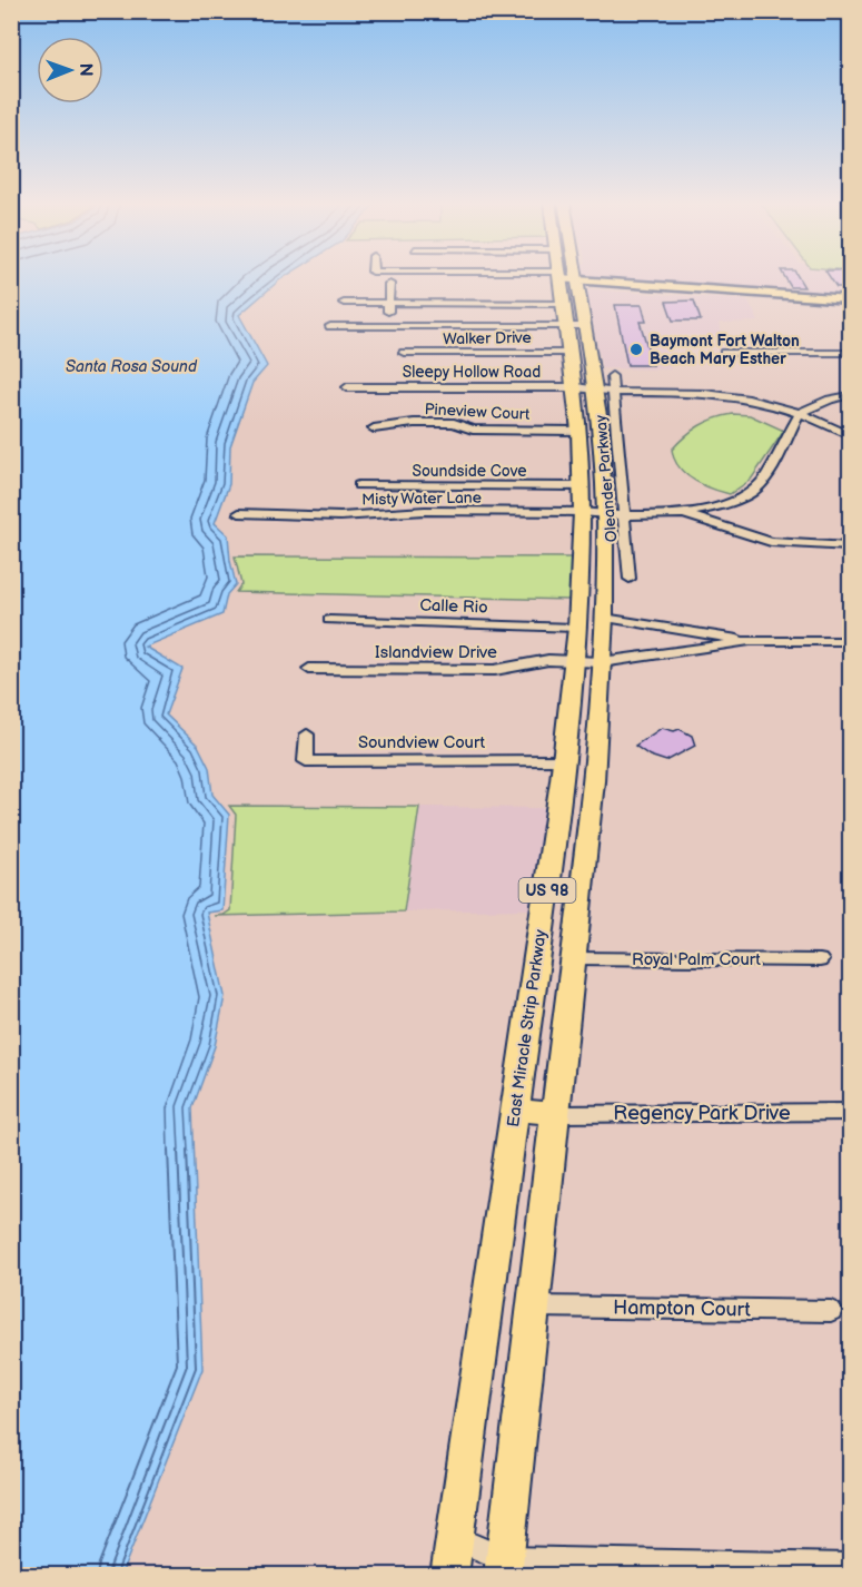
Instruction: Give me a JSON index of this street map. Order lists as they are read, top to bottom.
{
  "streets": {
    "highway": ["US 98", "East Miracle Strip Parkway"],
    "street": [
      "Walker Drive",
      "Sleepy Hollow Road",
      "Pineview Court",
      "Soundside Cove",
      "Oleander Parkway",
      "Misty Water Lane",
      "Calle Rio",
      "Islandview Drive",
      "Soundview Court",
      "Royal Palm Court",
      "Regency Park Drive",
      "Hampton Court"
    ]
  },
  "crossings": [
    ["Walker Drive", "East Miracle Strip Parkway"],
    ["Sleepy Hollow Road", "East Miracle Strip Parkway"],
    ["Pineview Court", "East Miracle Strip Parkway"],
    ["Soundside Cove", "East Miracle Strip Parkway"],
    ["Oleander Parkway", "Misty Water Lane"],
    ["Oleander Parkway", "East Miracle Strip Parkway"],
    ["Misty Water Lane", "East Miracle Strip Parkway"],
    ["Calle Rio", "East Miracle Strip Parkway"],
    ["Islandview Drive", "East Miracle Strip Parkway"],
    ["Soundview Court", "East Miracle Strip Parkway"],
    ["Royal Palm Court", "East Miracle Strip Parkway"],
    ["East Miracle Strip Parkway", "Regency Park Drive"],
    ["East Miracle Strip Parkway", "Hampton Court"]
  ],
  "water": ["Santa Rosa Sound"],
  "places": ["Baymont Fort Walton Beach Mary Esther"],
  "north": "right"
}
